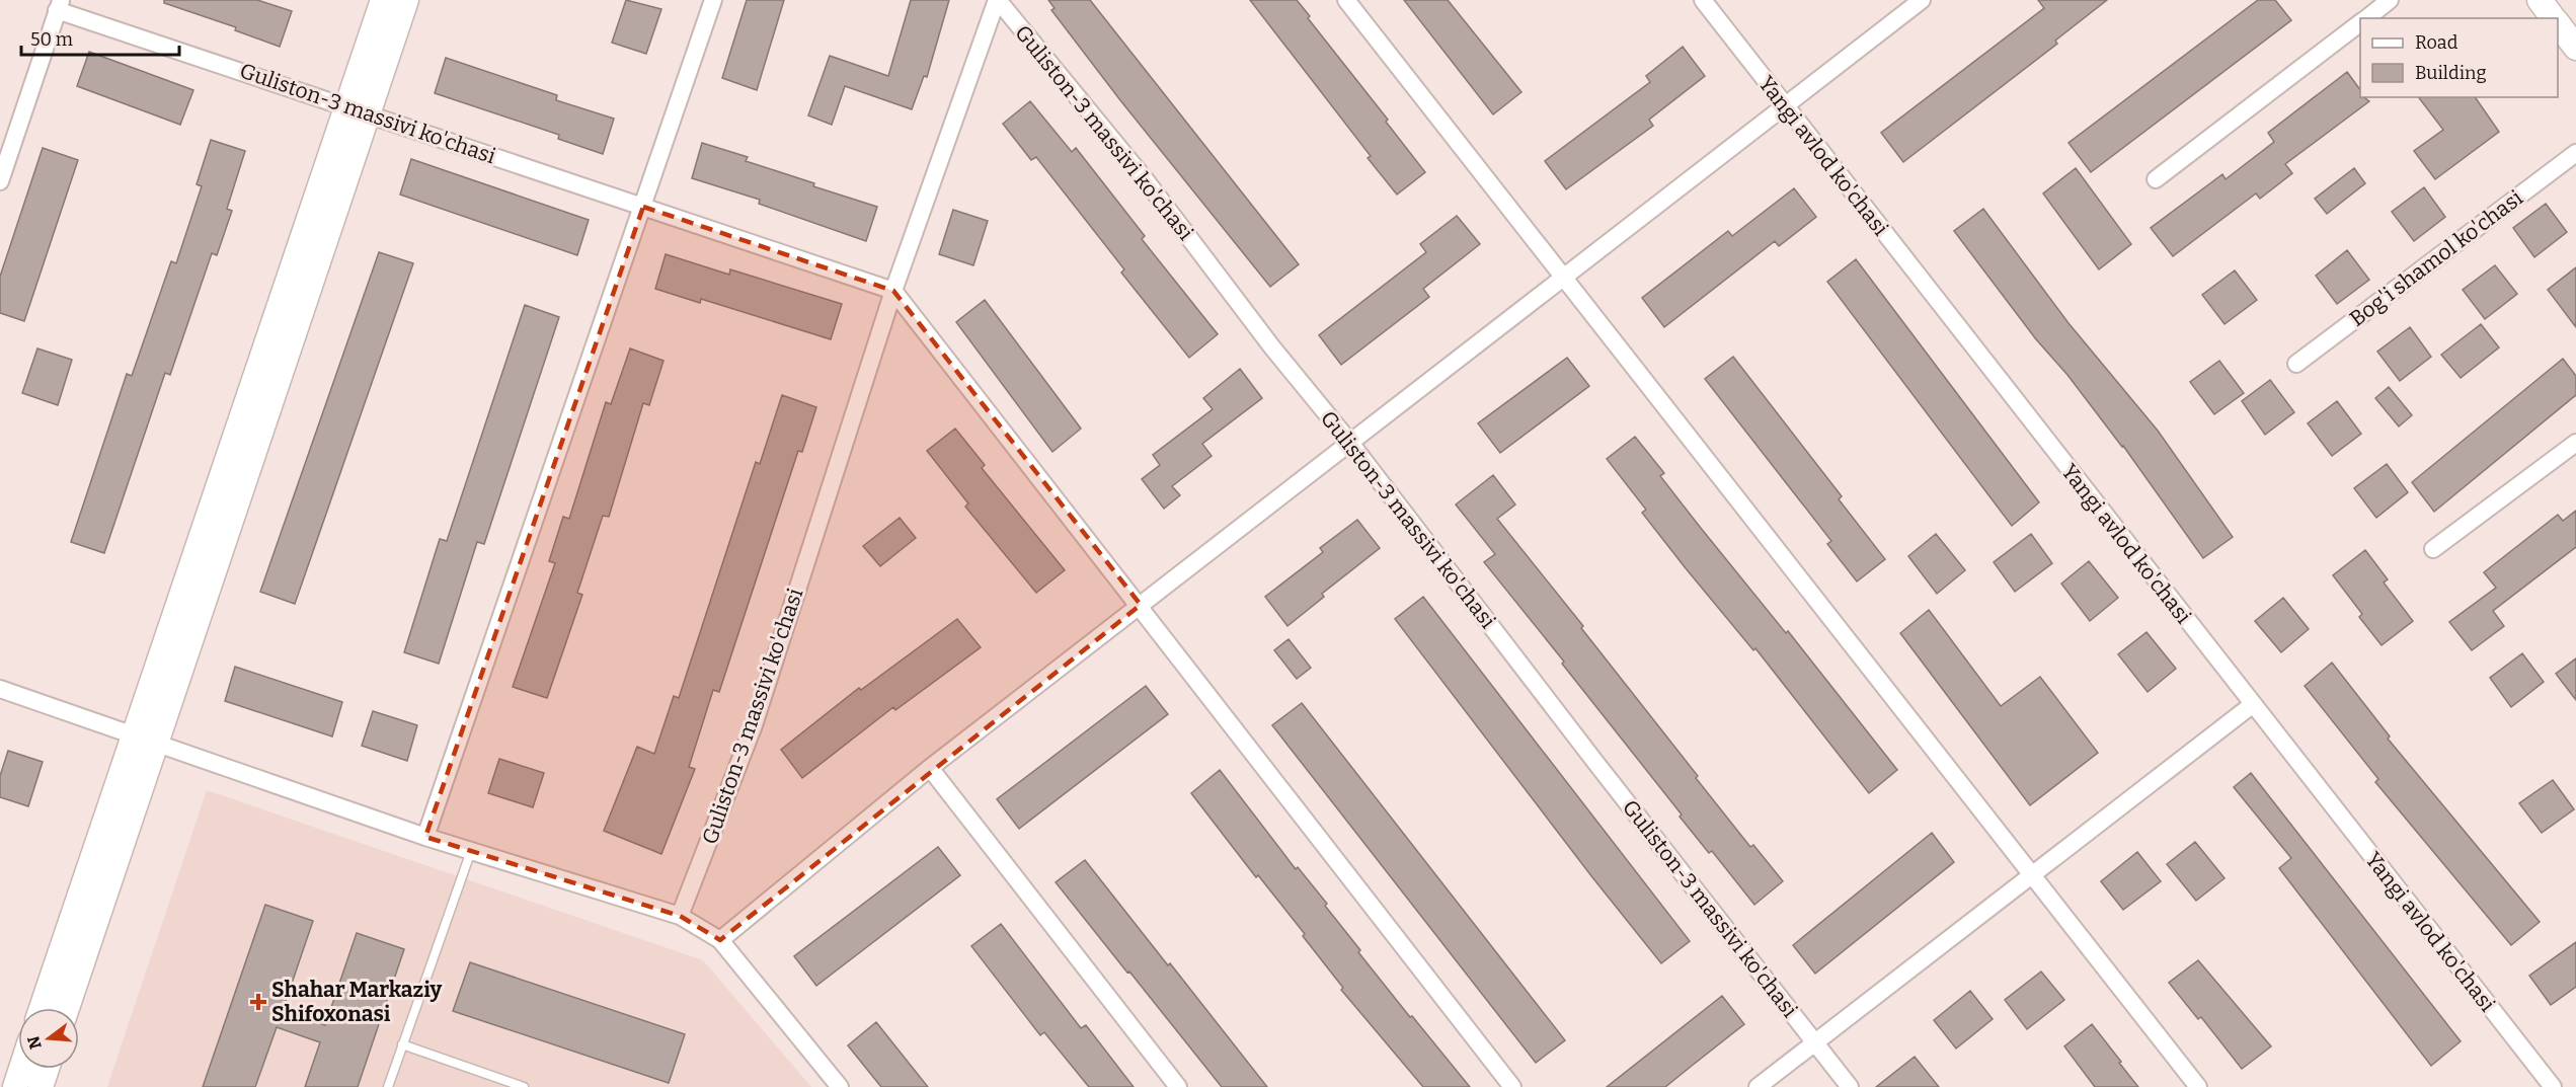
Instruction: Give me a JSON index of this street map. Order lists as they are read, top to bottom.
{
  "streets": {
    "street": ["Guliston-3 massivi ko'chasi", "Yangi avlod ko'chasi", "Bog'i shamol ko'chasi"]
  },
  "places": {
    "health": ["Shahar Markaziy Shifoxonasi"]
  },
  "legend": ["Road", "Building"],
  "scale_bar": "50 m",
  "north": "left"
}
